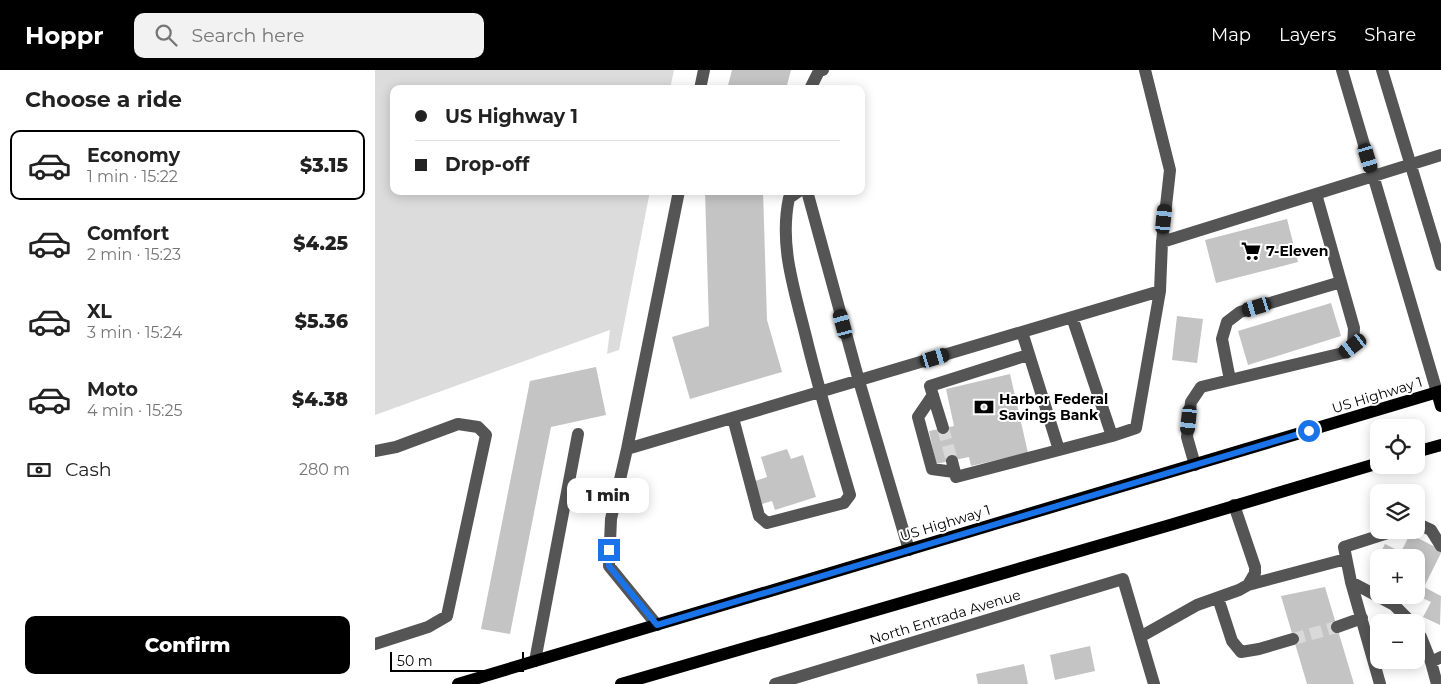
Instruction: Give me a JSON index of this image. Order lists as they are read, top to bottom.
{
  "streets": {
    "main road": ["US Highway 1"],
    "street": ["North Entrada Avenue"]
  },
  "places": {
    "supermarket": ["7-Eleven"],
    "bank": ["Harbor Federal Savings Bank"]
  },
  "scale_bar": "50 m",
  "page": {
    "header": "Hoppr",
    "search": "Search here",
    "nav": ["Map", "Layers", "Share"],
    "heading": "Choose a ride",
    "banner": ["US Highway 1", "Drop-off"],
    "list": [
      {
        "name": "Economy",
        "note": "1 min · 15:22",
        "value": "$3.15"
      },
      {
        "name": "Comfort",
        "note": "2 min · 15:23",
        "value": "$4.25"
      },
      {
        "name": "XL",
        "note": "3 min · 15:24",
        "value": "$5.36"
      },
      {
        "name": "Moto",
        "note": "4 min · 15:25",
        "value": "$4.38"
      }
    ],
    "map_buttons": ["+", "−"],
    "pay": ["Cash", "280 m"],
    "bubble": "1 min",
    "buttons": "Confirm",
    "scale": "50 m"
  }
}
